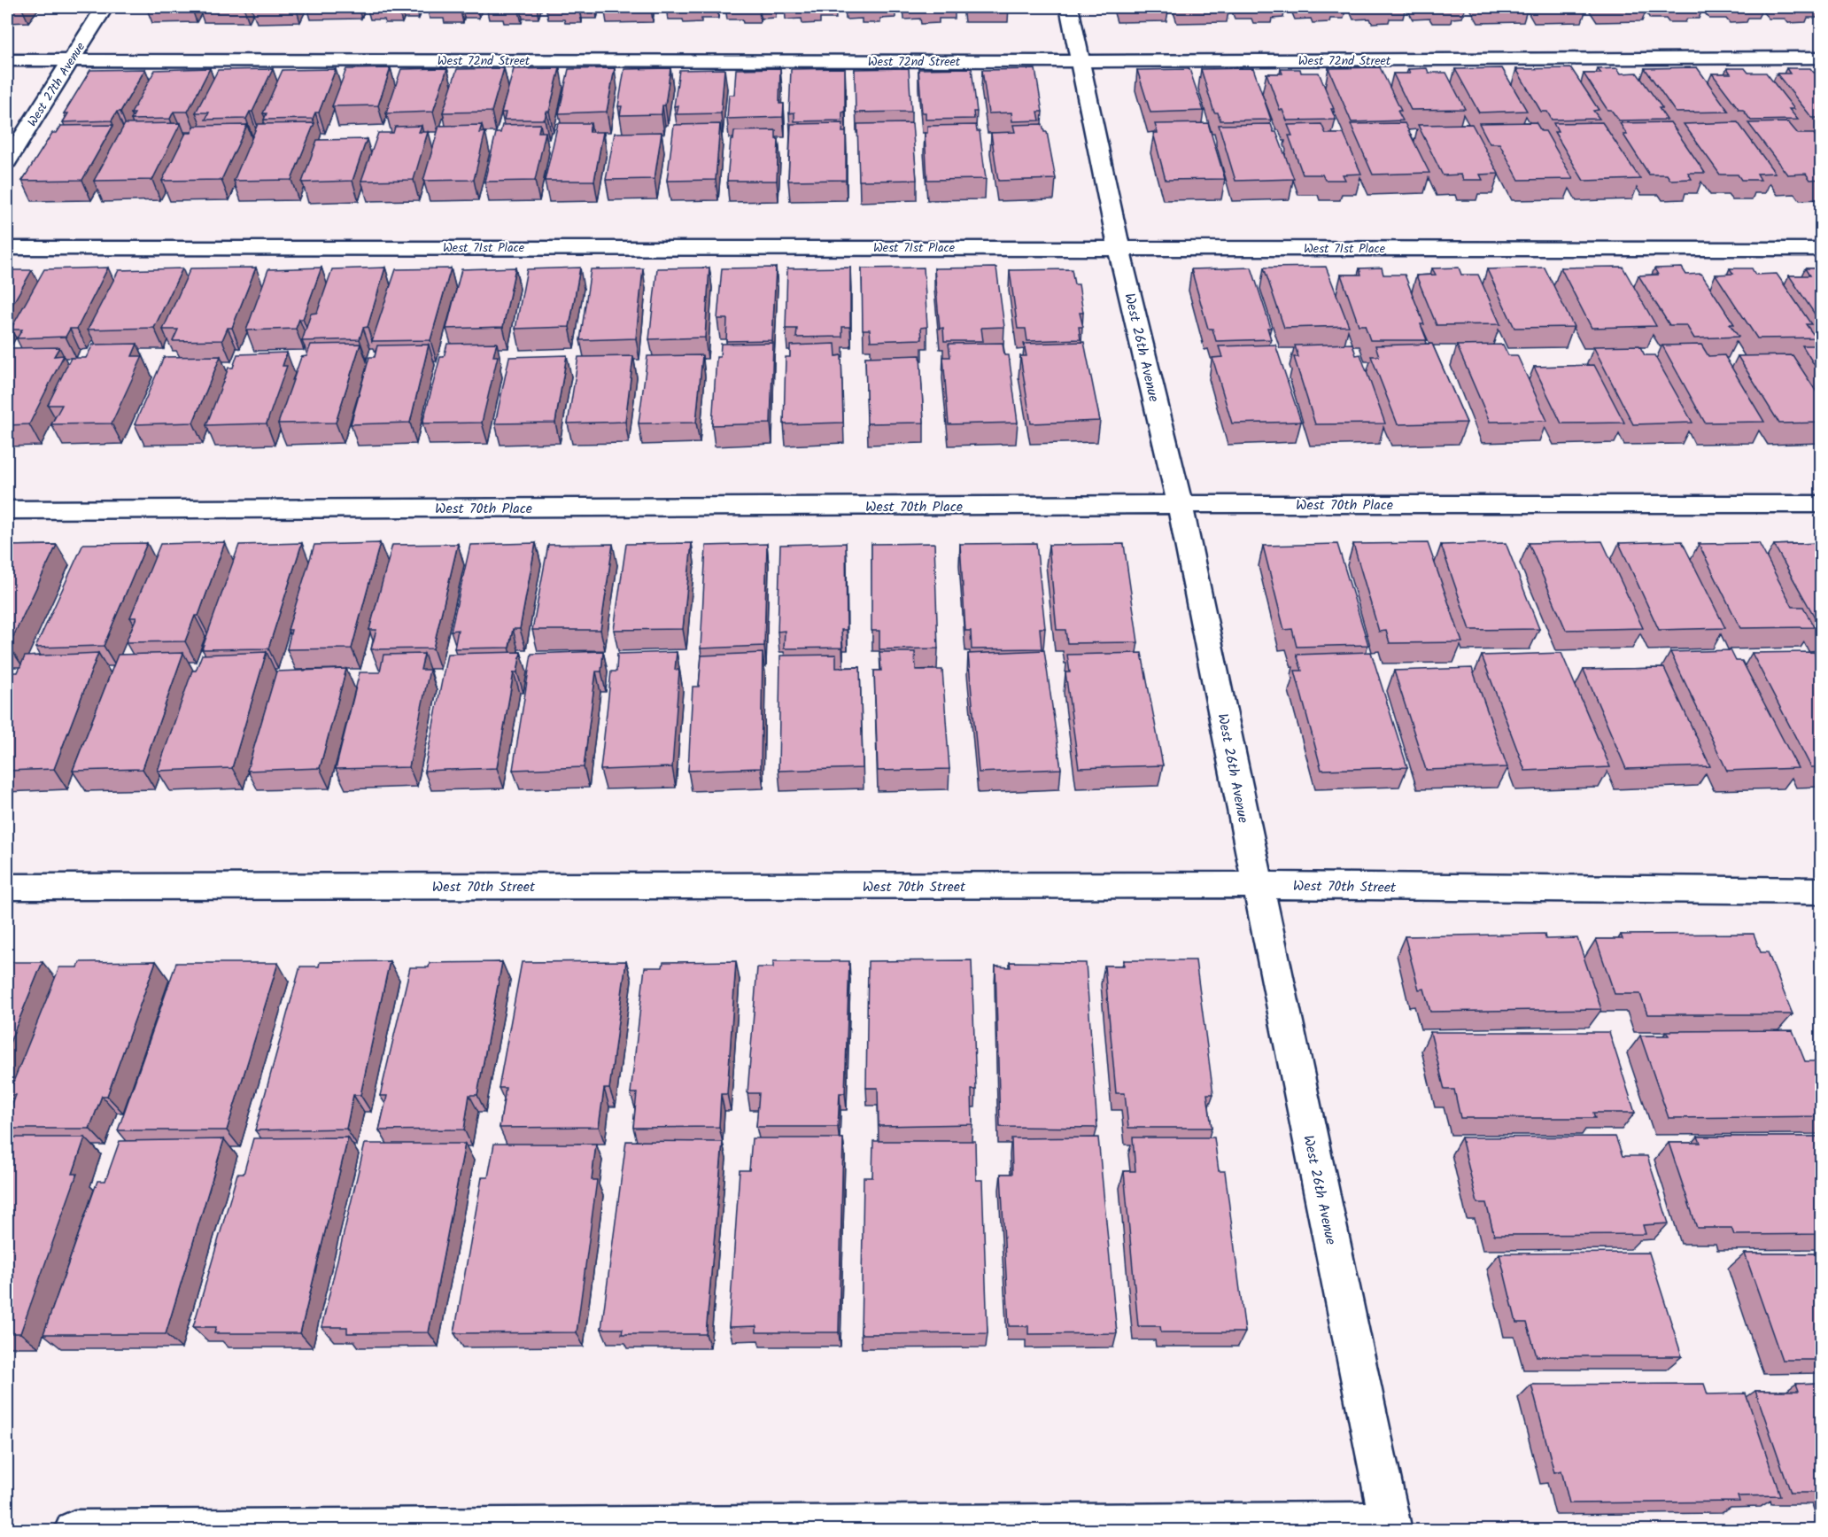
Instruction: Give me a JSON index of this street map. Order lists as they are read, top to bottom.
{
  "streets": {
    "street": [
      "West 72nd Street",
      "West 27th Avenue",
      "West 71st Place",
      "West 26th Avenue",
      "West 70th Place",
      "West 70th Street"
    ]
  },
  "crossings": [
    ["West 72nd Street", "West 27th Avenue"],
    ["West 72nd Street", "West 26th Avenue"],
    ["West 71st Place", "West 26th Avenue"],
    ["West 26th Avenue", "West 70th Place"],
    ["West 26th Avenue", "West 70th Street"]
  ]
}
